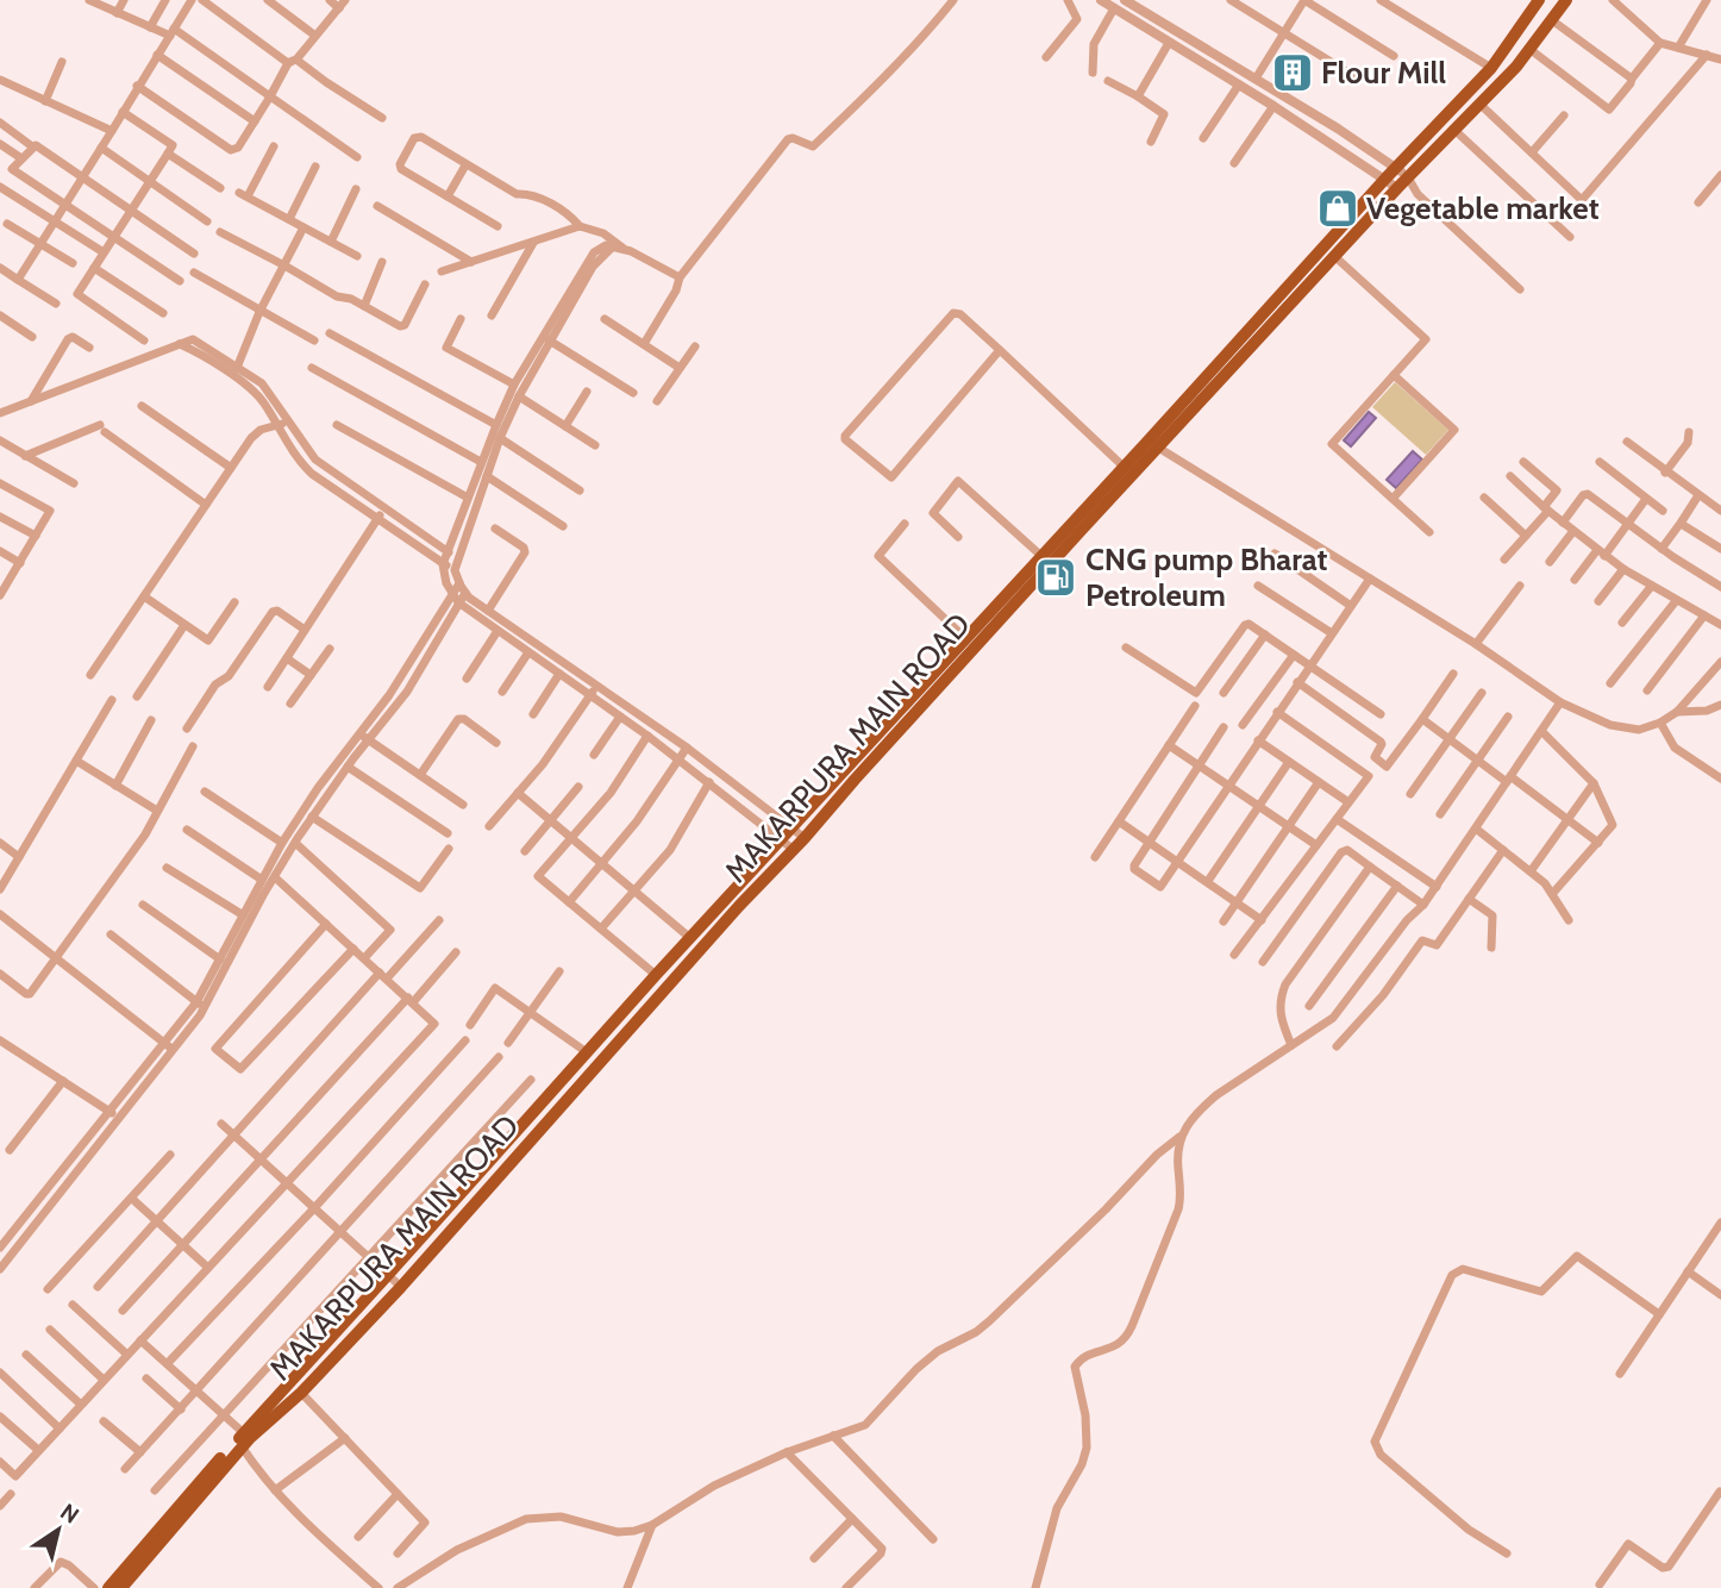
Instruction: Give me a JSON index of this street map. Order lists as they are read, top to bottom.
{
  "streets": {
    "highway": ["MAKARPURA MAIN ROAD"]
  },
  "places": {
    "building": ["Flour Mill"],
    "shop": ["Vegetable market"],
    "fuel station": ["CNG pump Bharat Petroleum"]
  },
  "north": "top right"
}
